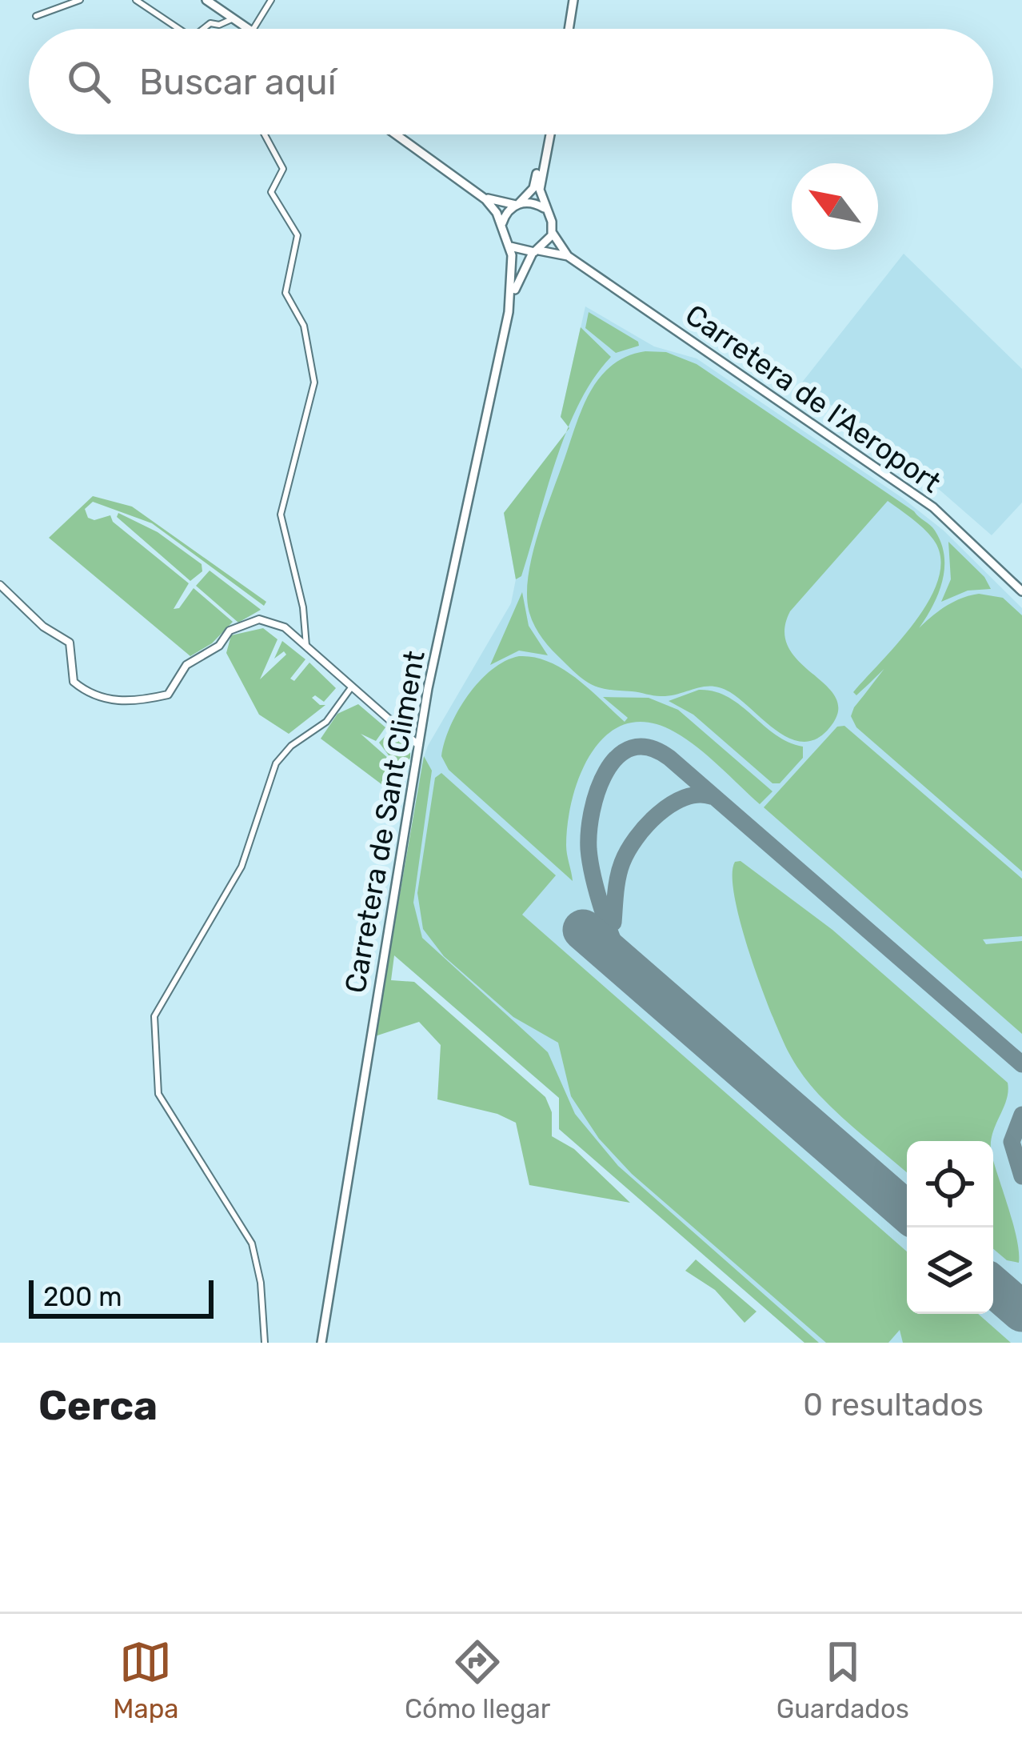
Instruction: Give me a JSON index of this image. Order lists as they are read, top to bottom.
{
  "streets": {
    "main road": ["Carretera de l'Aeroport", "Carretera de Sant Climent"]
  },
  "scale_bar": "200 m",
  "north": "top left",
  "page": {
    "search": "Buscar aquí",
    "scale": "200 m",
    "heading": ["Cerca", "0 resultados"],
    "nav": ["Mapa", "Cómo llegar", "Guardados"]
  }
}
